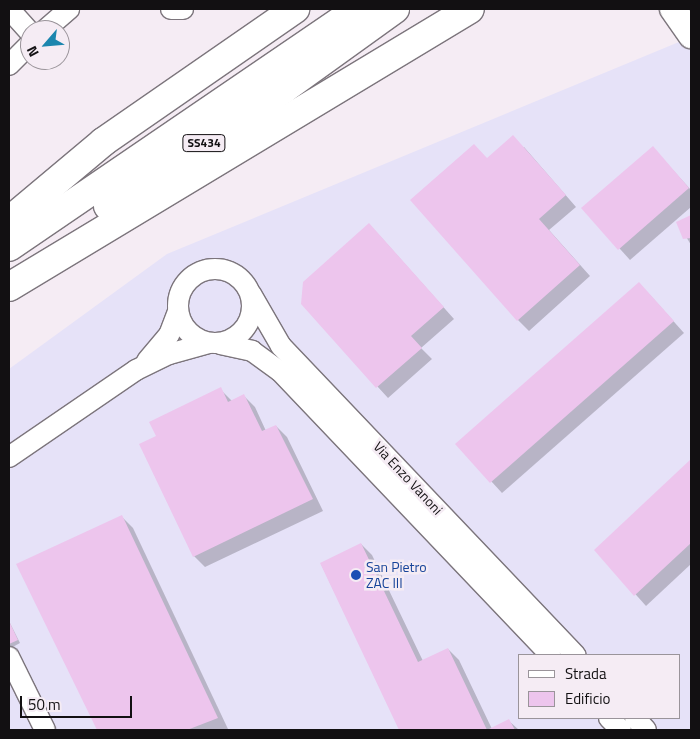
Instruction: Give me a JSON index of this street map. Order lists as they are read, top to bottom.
{
  "streets": {
    "highway": ["SS434"],
    "street": ["Via Enzo Vanoni"]
  },
  "places": ["San Pietro ZAC III"],
  "legend": ["Strada", "Edificio"],
  "scale_bar": "50 m",
  "north": "bottom left"
}
